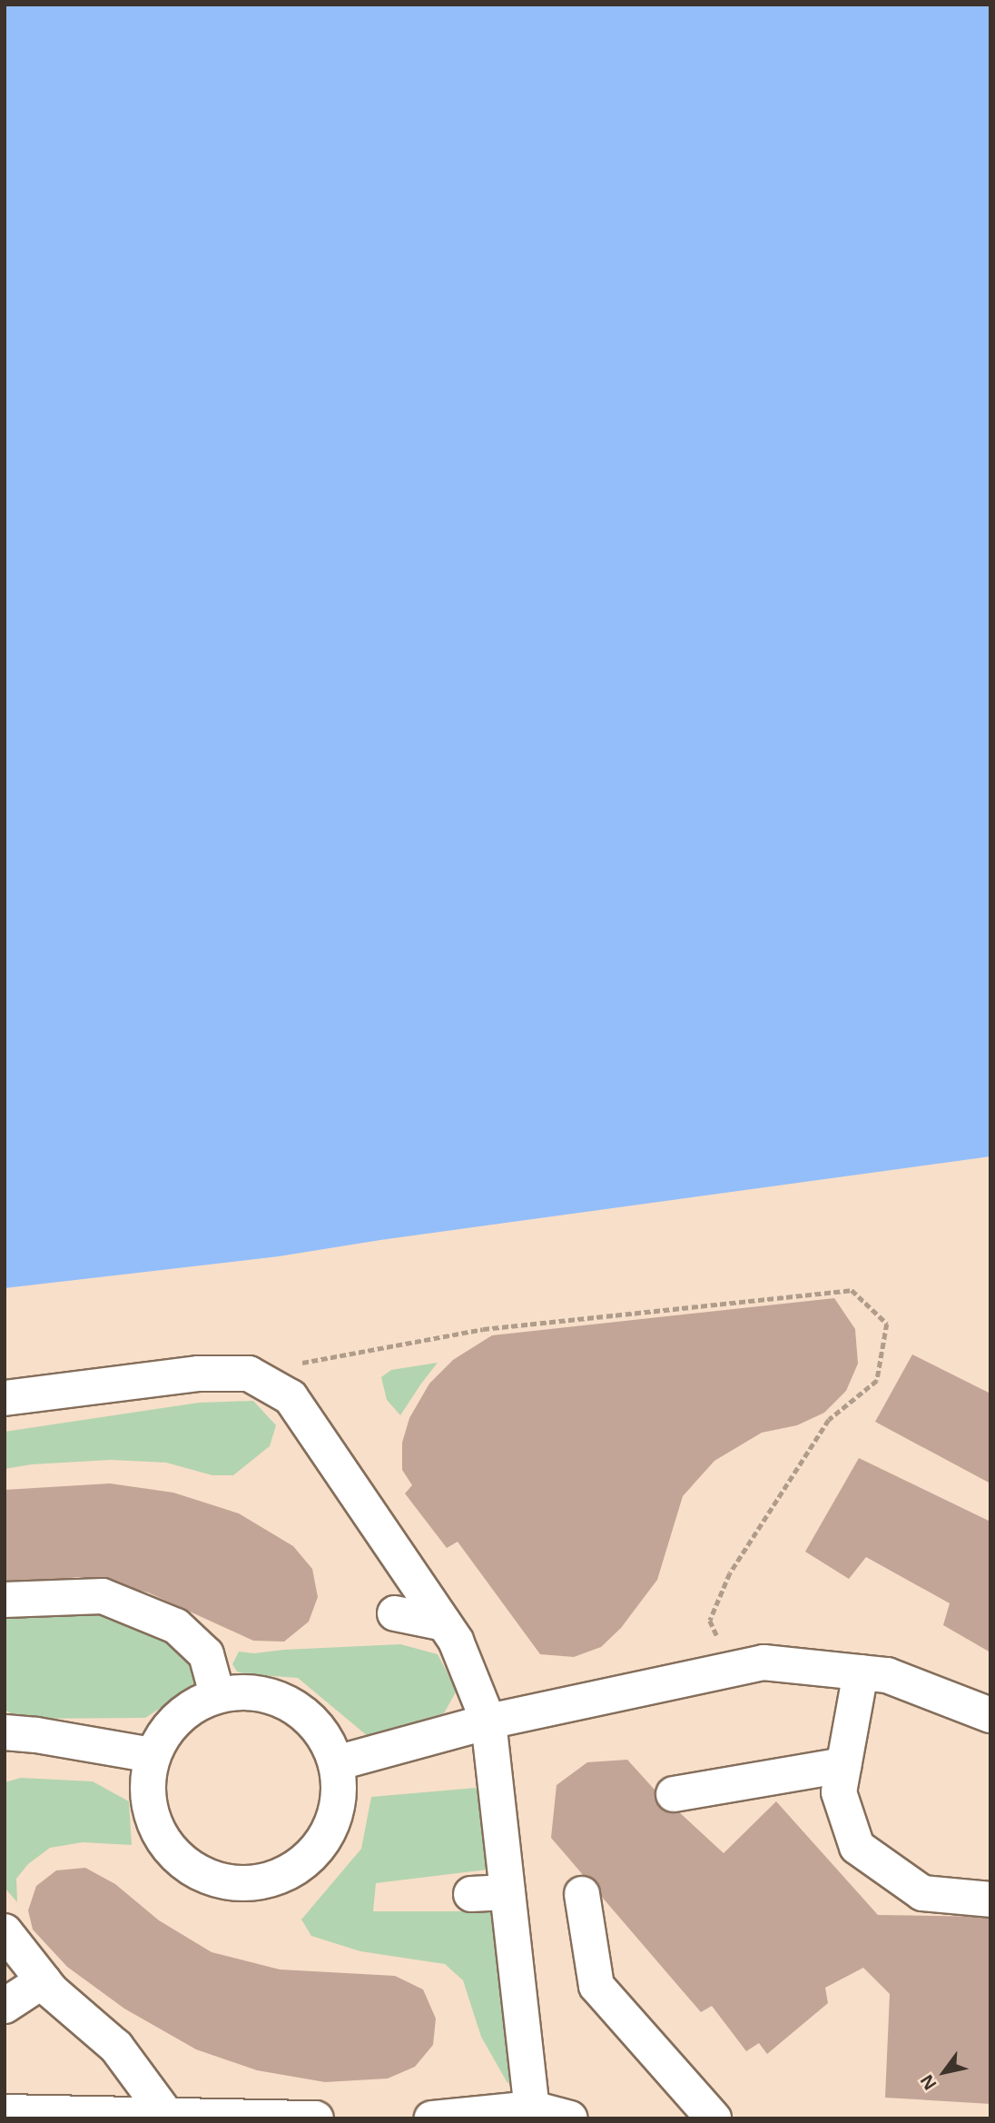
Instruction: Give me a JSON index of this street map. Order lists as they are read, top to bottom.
{
  "north": "bottom left"
}
